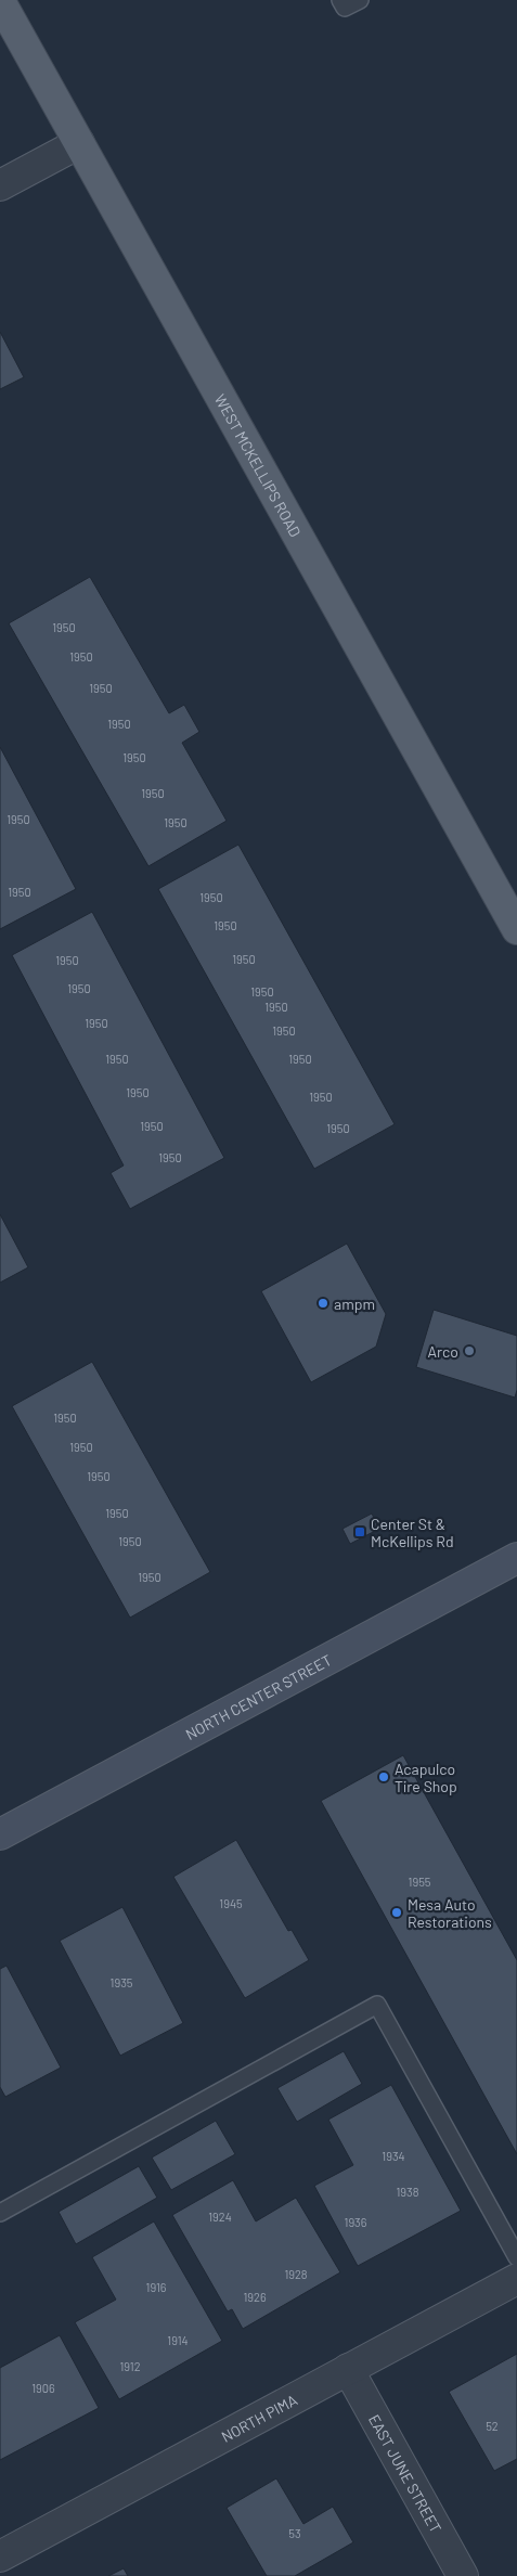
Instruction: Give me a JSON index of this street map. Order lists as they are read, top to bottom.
{
  "streets": {
    "main road": ["WEST MCKELLIPS ROAD"],
    "street": ["NORTH CENTER STREET", "NORTH PIMA", "EAST JUNE STREET"]
  },
  "crossings": [
    ["NORTH PIMA", "EAST JUNE STREET"]
  ],
  "places": {
    "other": [
      "ampm",
      "Arco",
      "Acapulco Tire Shop",
      "Mesa Auto Restorations"
    ],
    "transit": ["Center St & McKellips Rd"]
  },
  "house_numbers": [
    "1950",
    "1950",
    "1950",
    "1950",
    "1950",
    "1950",
    "1950",
    "1950",
    "1950",
    "1950",
    "1950",
    "1950",
    "1950",
    "1950",
    "1950",
    "1950",
    "1950",
    "1950",
    "1950",
    "1950",
    "1950",
    "1950",
    "1950",
    "1950",
    "1950",
    "1950",
    "1950",
    "1950",
    "1950",
    "1950",
    "1950",
    "1955",
    "1945",
    "1935",
    "1934",
    "1938",
    "1924",
    "1936",
    "1928",
    "1916",
    "1926",
    "1914",
    "1912",
    "1906",
    "52",
    "53"
  ]
}
